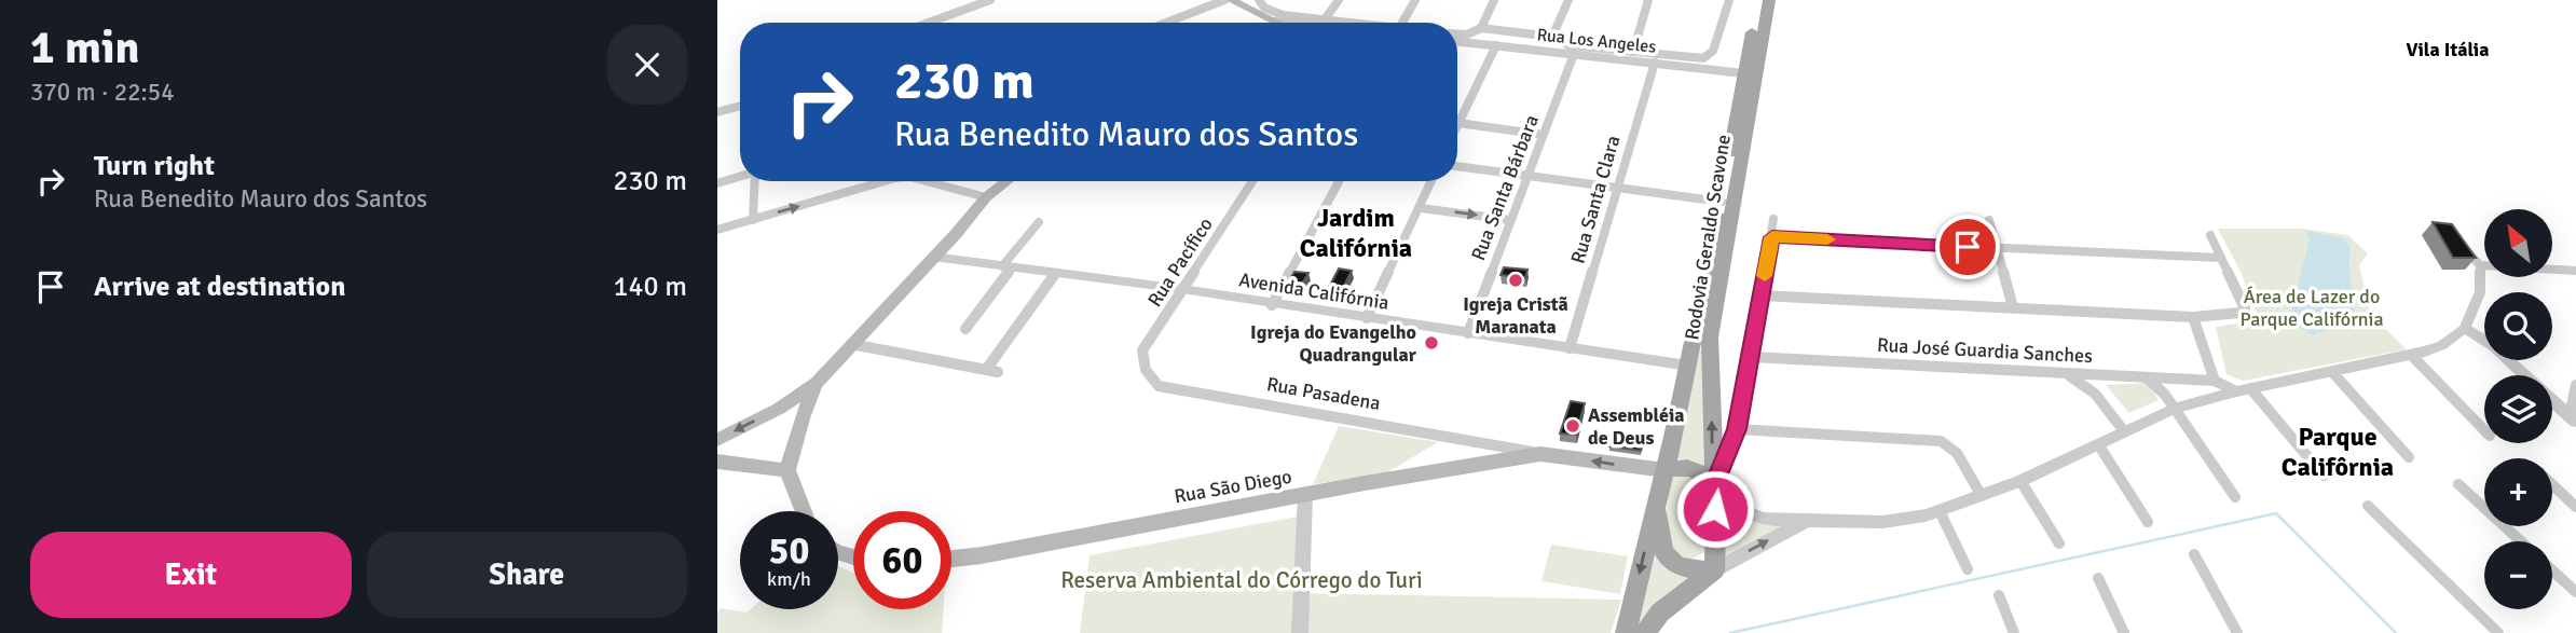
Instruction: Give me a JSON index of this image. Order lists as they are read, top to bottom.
{
  "streets": {
    "main road": ["Rodovia Geraldo Scavone", "Rua São Diego"],
    "street": [
      "Rua Los Angeles",
      "Rua Santa Bárbara",
      "Rua Santa Clara",
      "Rua Pacífico",
      "Avenida Califórnia",
      "Rua José Guardia Sanches",
      "Rua Pasadena"
    ]
  },
  "crossings": [
    ["Rua Los Angeles", "Rua Santa Bárbara"],
    ["Rua Los Angeles", "Rua Santa Clara"],
    ["Rua Los Angeles", "Rodovia Geraldo Scavone"],
    ["Rua Santa Bárbara", "Avenida Califórnia"],
    ["Rua Santa Clara", "Avenida Califórnia"],
    ["Rodovia Geraldo Scavone", "Avenida Califórnia"],
    ["Rodovia Geraldo Scavone", "Rua São Diego"],
    ["Rua Pacífico", "Avenida Califórnia"],
    ["Rua Pacífico", "Rua Pasadena"],
    ["Rua Pasadena", "Rua São Diego"]
  ],
  "districts": ["Vila Itália", "Jardim Califórnia", "Parque Califôrnia"],
  "parks": ["Área de Lazer do Parque Califórnia", "Reserva Ambiental do Córrego do Turi"],
  "places": ["Igreja Cristã Maranata", "Igreja do Evangelho Quadrangular", "Assembléia de Deus"],
  "north": "top left",
  "page": {
    "heading": ["1 min", "370 m · 22:54"],
    "turn": ["230 m", "Rua Benedito Mauro dos Santos"],
    "list": [
      {
        "name": "Turn right",
        "note": "Rua Benedito Mauro dos Santos",
        "value": "230 m"
      },
      {
        "name": "Arrive at destination",
        "value": "140 m"
      }
    ],
    "map_buttons": ["+", "−"],
    "speed": "50 km/h",
    "limit": "60",
    "buttons": ["Exit", "Share"]
  }
}
